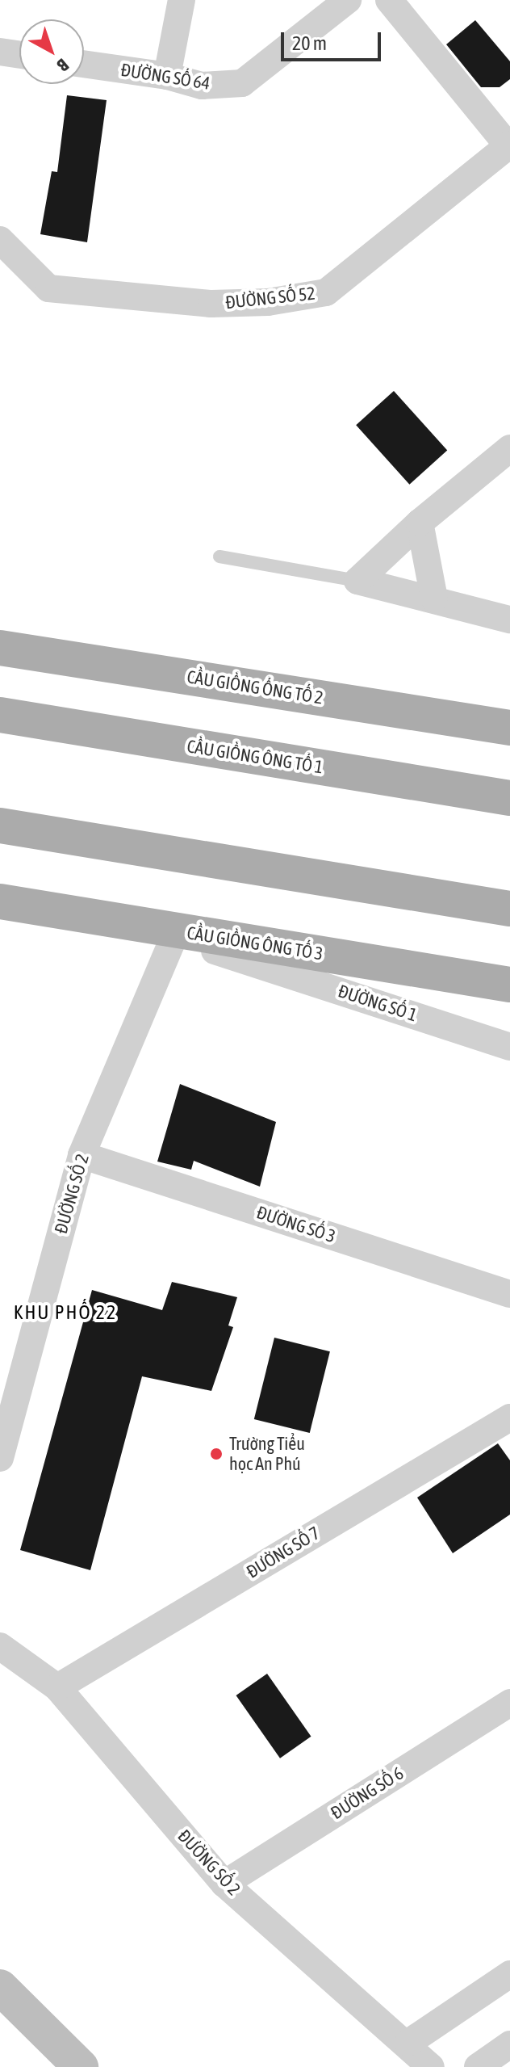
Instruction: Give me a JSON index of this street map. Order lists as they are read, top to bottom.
{
  "streets": {
    "main road": ["CẦU GIỒNG ỐNG TỐ 2", "CẦU GIỒNG ÔNG TỐ 1", "CẦU GIỒNG ÔNG TỐ 3"],
    "street": [
      "ĐƯỜNG SỐ 64",
      "ĐƯỜNG SỐ 52",
      "ĐƯỜNG SỐ 1",
      "ĐƯỜNG SỐ 2",
      "ĐƯỜNG SỐ 3",
      "ĐƯỜNG SỐ 7",
      "ĐƯỜNG SỐ 6"
    ]
  },
  "crossings": [
    ["CẦU GIỒNG ÔNG TỐ 3", "ĐƯỜNG SỐ 1"],
    ["ĐƯỜNG SỐ 1", "ĐƯỜNG SỐ 2"],
    ["ĐƯỜNG SỐ 2", "ĐƯỜNG SỐ 3"],
    ["ĐƯỜNG SỐ 2", "ĐƯỜNG SỐ 7"],
    ["ĐƯỜNG SỐ 2", "ĐƯỜNG SỐ 6"]
  ],
  "districts": ["KHU PHỐ 22"],
  "places": ["Trường Tiểu học An Phú"],
  "scale_bar": "20 m",
  "north": "bottom right"
}
